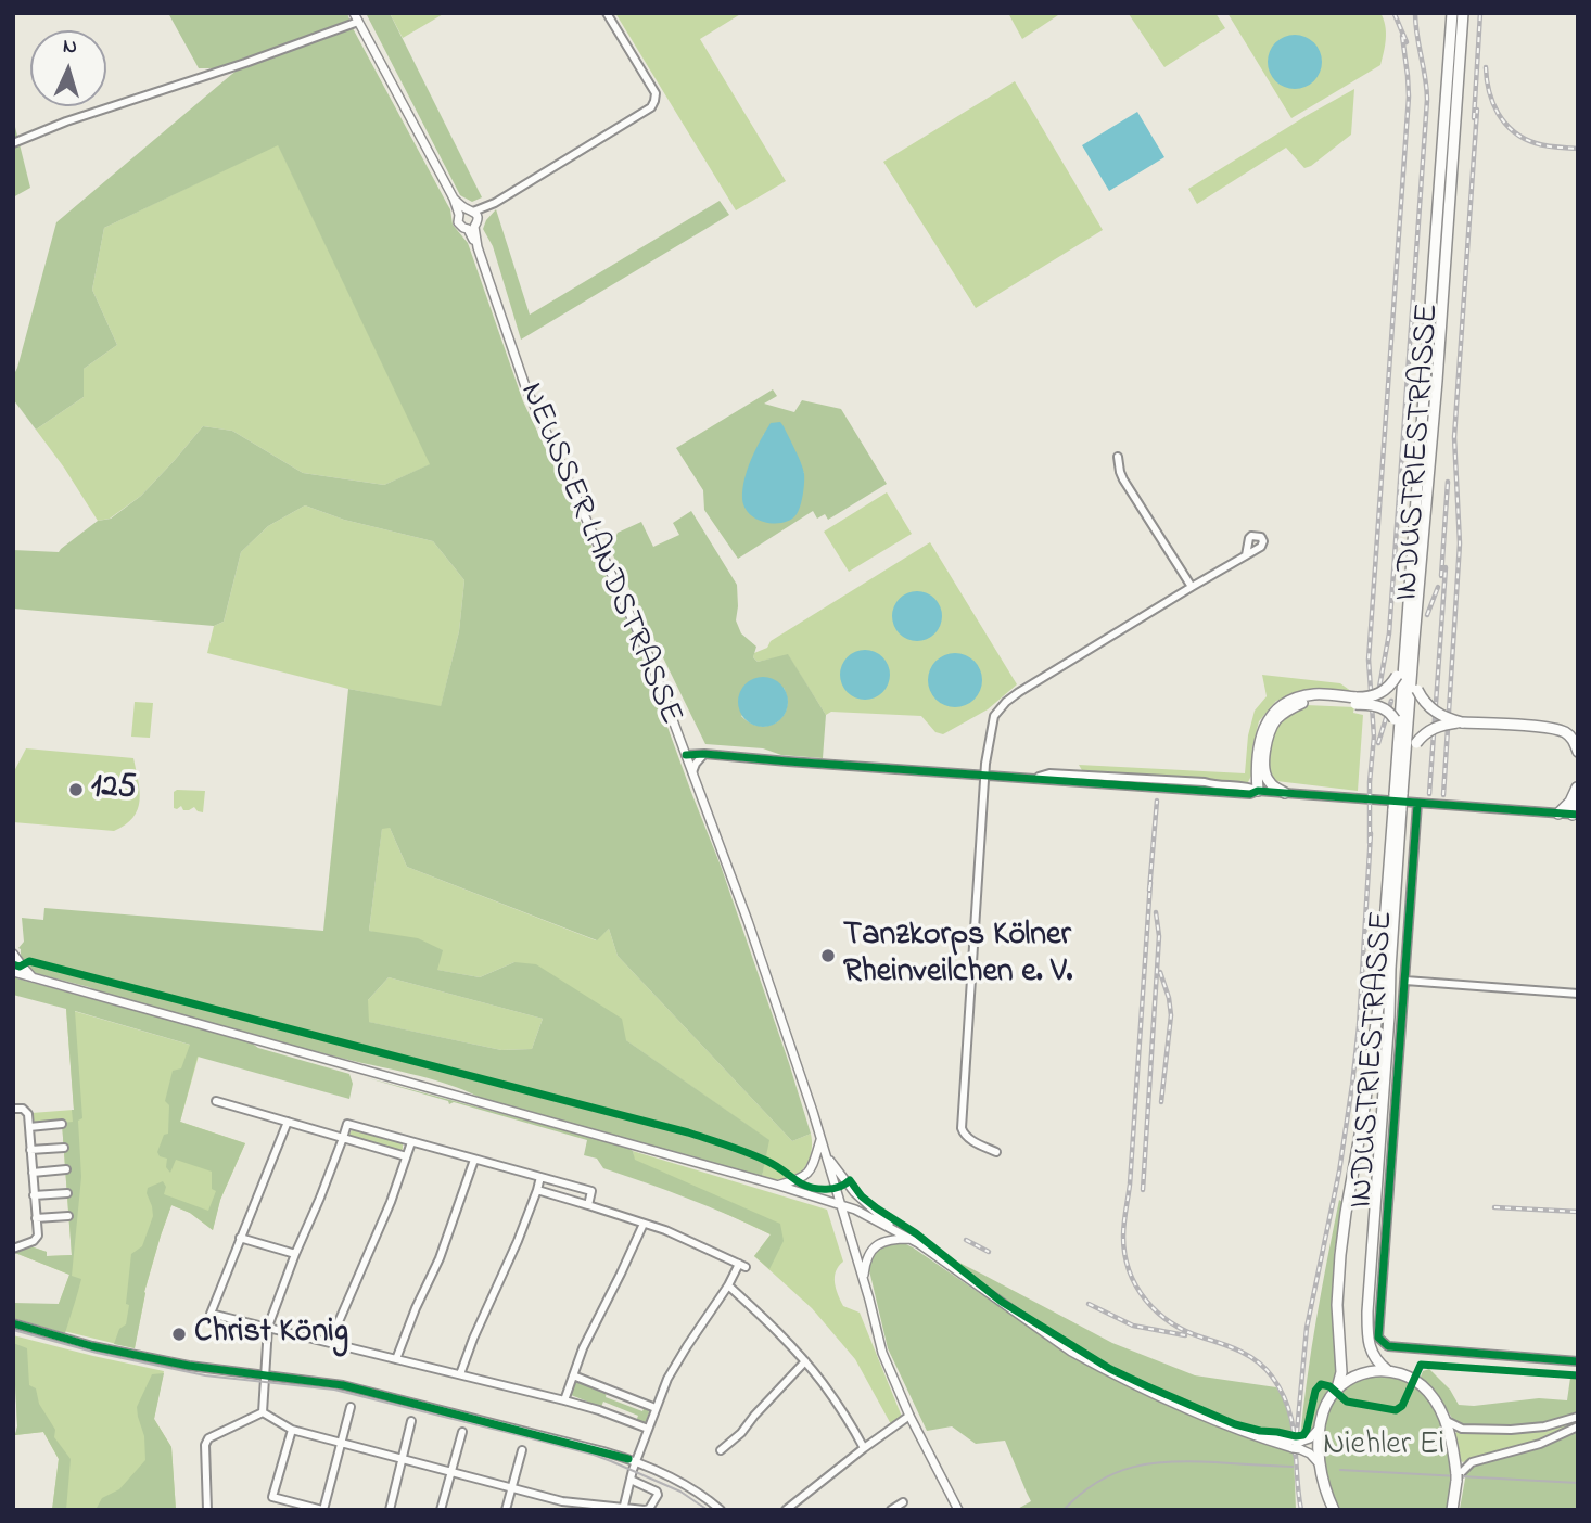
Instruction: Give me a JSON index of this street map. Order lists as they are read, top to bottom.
{
  "streets": {
    "highway": ["INDUSTRIESTRASSE"],
    "main road": ["NEUSSER LANDSTRASSE"]
  },
  "parks": ["Niehler Ei"],
  "places": ["125", "Tanzkorps Kölner Rheinveilchen e. V.", "Christ König"],
  "north": "top"
}
